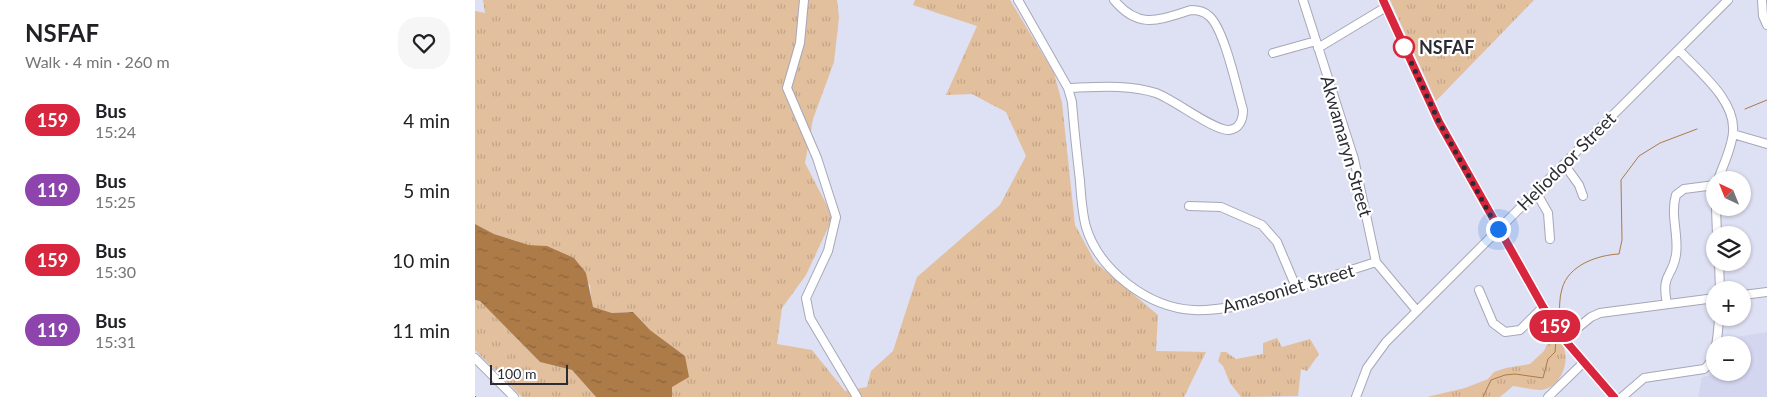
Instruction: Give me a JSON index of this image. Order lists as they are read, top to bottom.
{
  "streets": {
    "street": ["Akwamaryn Street", "Heliodoor Street", "Amasoniet Street"]
  },
  "crossings": [
    ["Akwamaryn Street", "Heliodoor Street"],
    ["Akwamaryn Street", "Amasoniet Street"]
  ],
  "places": ["NSFAF"],
  "lines": ["bus line 159"],
  "scale_bar": "100 m",
  "north": "top left",
  "page": {
    "heading": ["NSFAF", "Walk · 4 min · 260 m"],
    "on_map": "159",
    "list": [
      {
        "mark": "159",
        "name": "Bus",
        "note": "15:24",
        "value": "4 min"
      },
      {
        "mark": "119",
        "name": "Bus",
        "note": "15:25",
        "value": "5 min"
      },
      {
        "mark": "159",
        "name": "Bus",
        "note": "15:30",
        "value": "10 min"
      },
      {
        "mark": "119",
        "name": "Bus",
        "note": "15:31",
        "value": "11 min"
      }
    ],
    "map_buttons": ["+", "−"],
    "scale": "100 m"
  }
}
